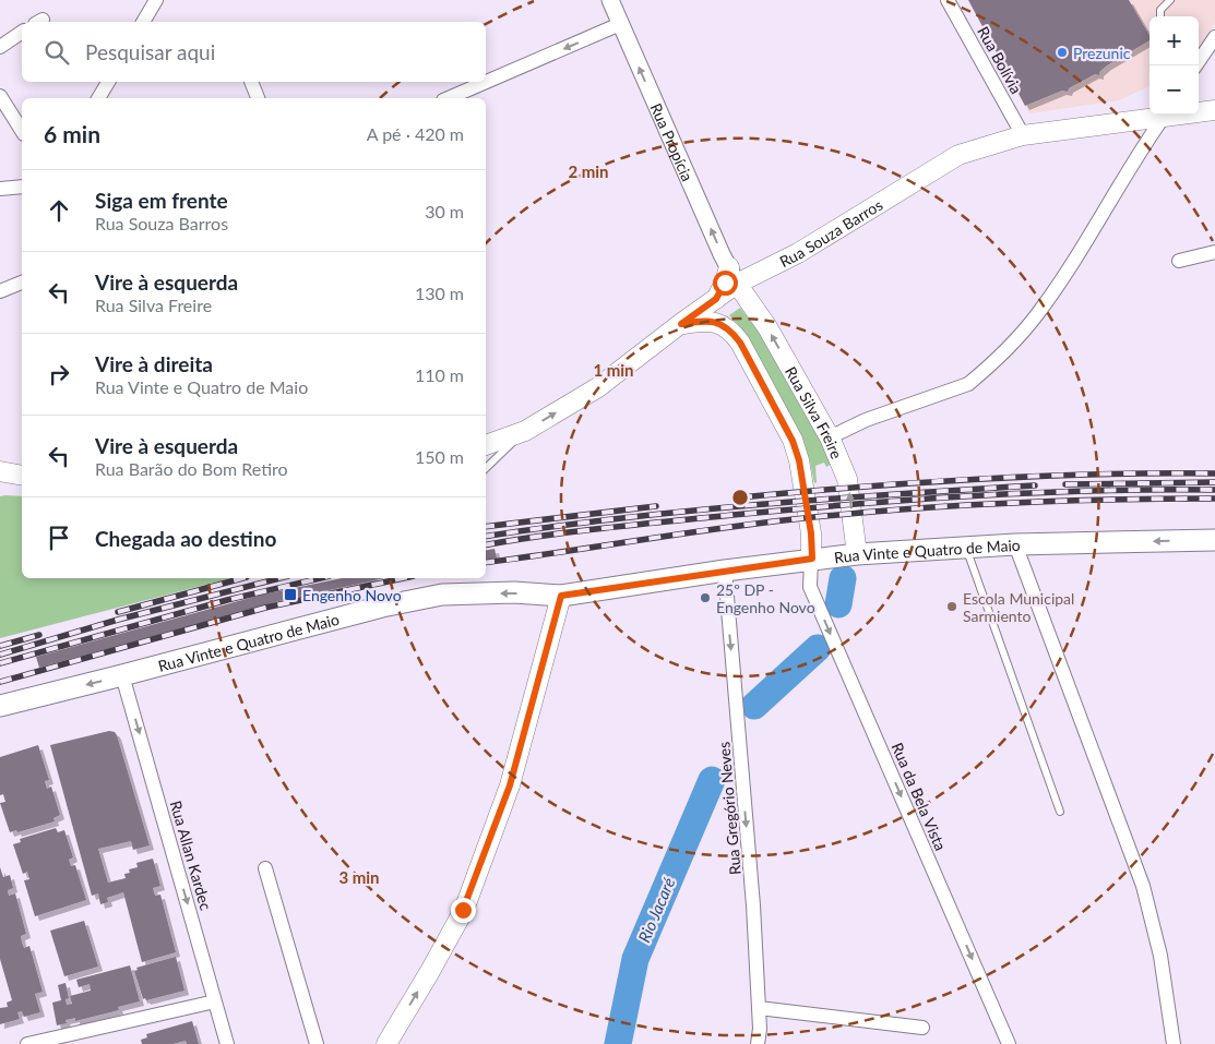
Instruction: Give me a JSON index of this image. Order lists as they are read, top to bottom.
{
  "streets": {
    "main road": ["Rua Souza Barros", "Rua Silva Freire", "Rua Vinte e Quatro de Maio"],
    "street": [
      "Rua Bolívia",
      "Rua Propícia",
      "Rua da Bela Vista",
      "Rua Gregório Neves",
      "Rua Allan Kardec"
    ]
  },
  "crossings": [
    ["Rua Bolívia", "Rua Souza Barros"],
    ["Rua Propícia", "Rua Souza Barros"],
    ["Rua Propícia", "Rua Silva Freire"],
    ["Rua Souza Barros", "Rua Silva Freire"],
    ["Rua Silva Freire", "Rua Vinte e Quatro de Maio"],
    ["Rua Vinte e Quatro de Maio", "Rua da Bela Vista"],
    ["Rua Vinte e Quatro de Maio", "Rua Gregório Neves"],
    ["Rua Vinte e Quatro de Maio", "Rua Allan Kardec"]
  ],
  "one_way": [
    "Rua Propícia",
    "Rua Silva Freire",
    "Rua Vinte e Quatro de Maio",
    "Rua da Bela Vista",
    "Rua Gregório Neves"
  ],
  "water": ["Rio Jacaré"],
  "places": {
    "other": ["Prezunic", "25º DP - Engenho Novo", "Escola Municipal Sarmiento"],
    "transit": ["Engenho Novo"]
  },
  "page": {
    "map_buttons": ["+", "−"],
    "search": "Pesquisar aqui",
    "heading": ["6 min", "A pé · 420 m"],
    "list": [
      ["Siga em frente", "Rua Souza Barros", "30 m"],
      ["Vire à esquerda", "Rua Silva Freire", "130 m"],
      ["Vire à direita", "Rua Vinte e Quatro de Maio", "110 m"],
      ["Vire à esquerda", "Rua Barão do Bom Retiro", "150 m"],
      "Chegada ao destino"
    ]
  },
  "rings": ["2 min", "1 min", "3 min"]
}
